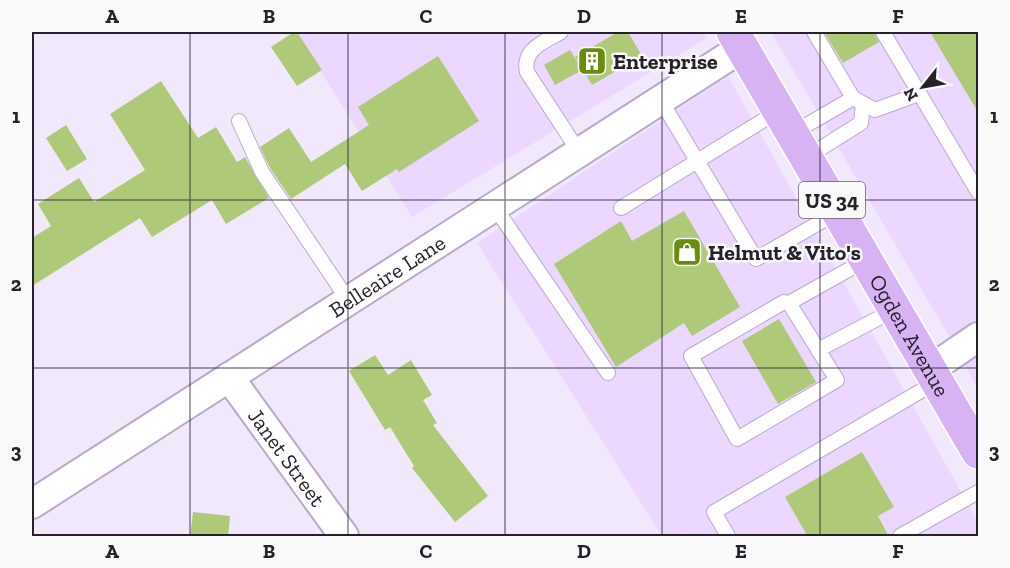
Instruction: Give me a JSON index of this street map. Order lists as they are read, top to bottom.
{
  "streets": {
    "main road": ["US 34", "Ogden Avenue"],
    "street": ["Belleaire Lane", "Janet Street"]
  },
  "crossings": [
    ["Belleaire Lane", "Ogden Avenue"],
    ["Belleaire Lane", "Janet Street"]
  ],
  "places": {
    "building": ["Enterprise"],
    "shop": ["Helmut & Vito's"]
  },
  "north": "bottom left",
  "grid": {
    "columns": [
      "A",
      "B",
      "C",
      "D",
      "E",
      "F"
    ],
    "rows": ["1", "2", "3"]
  }
}
